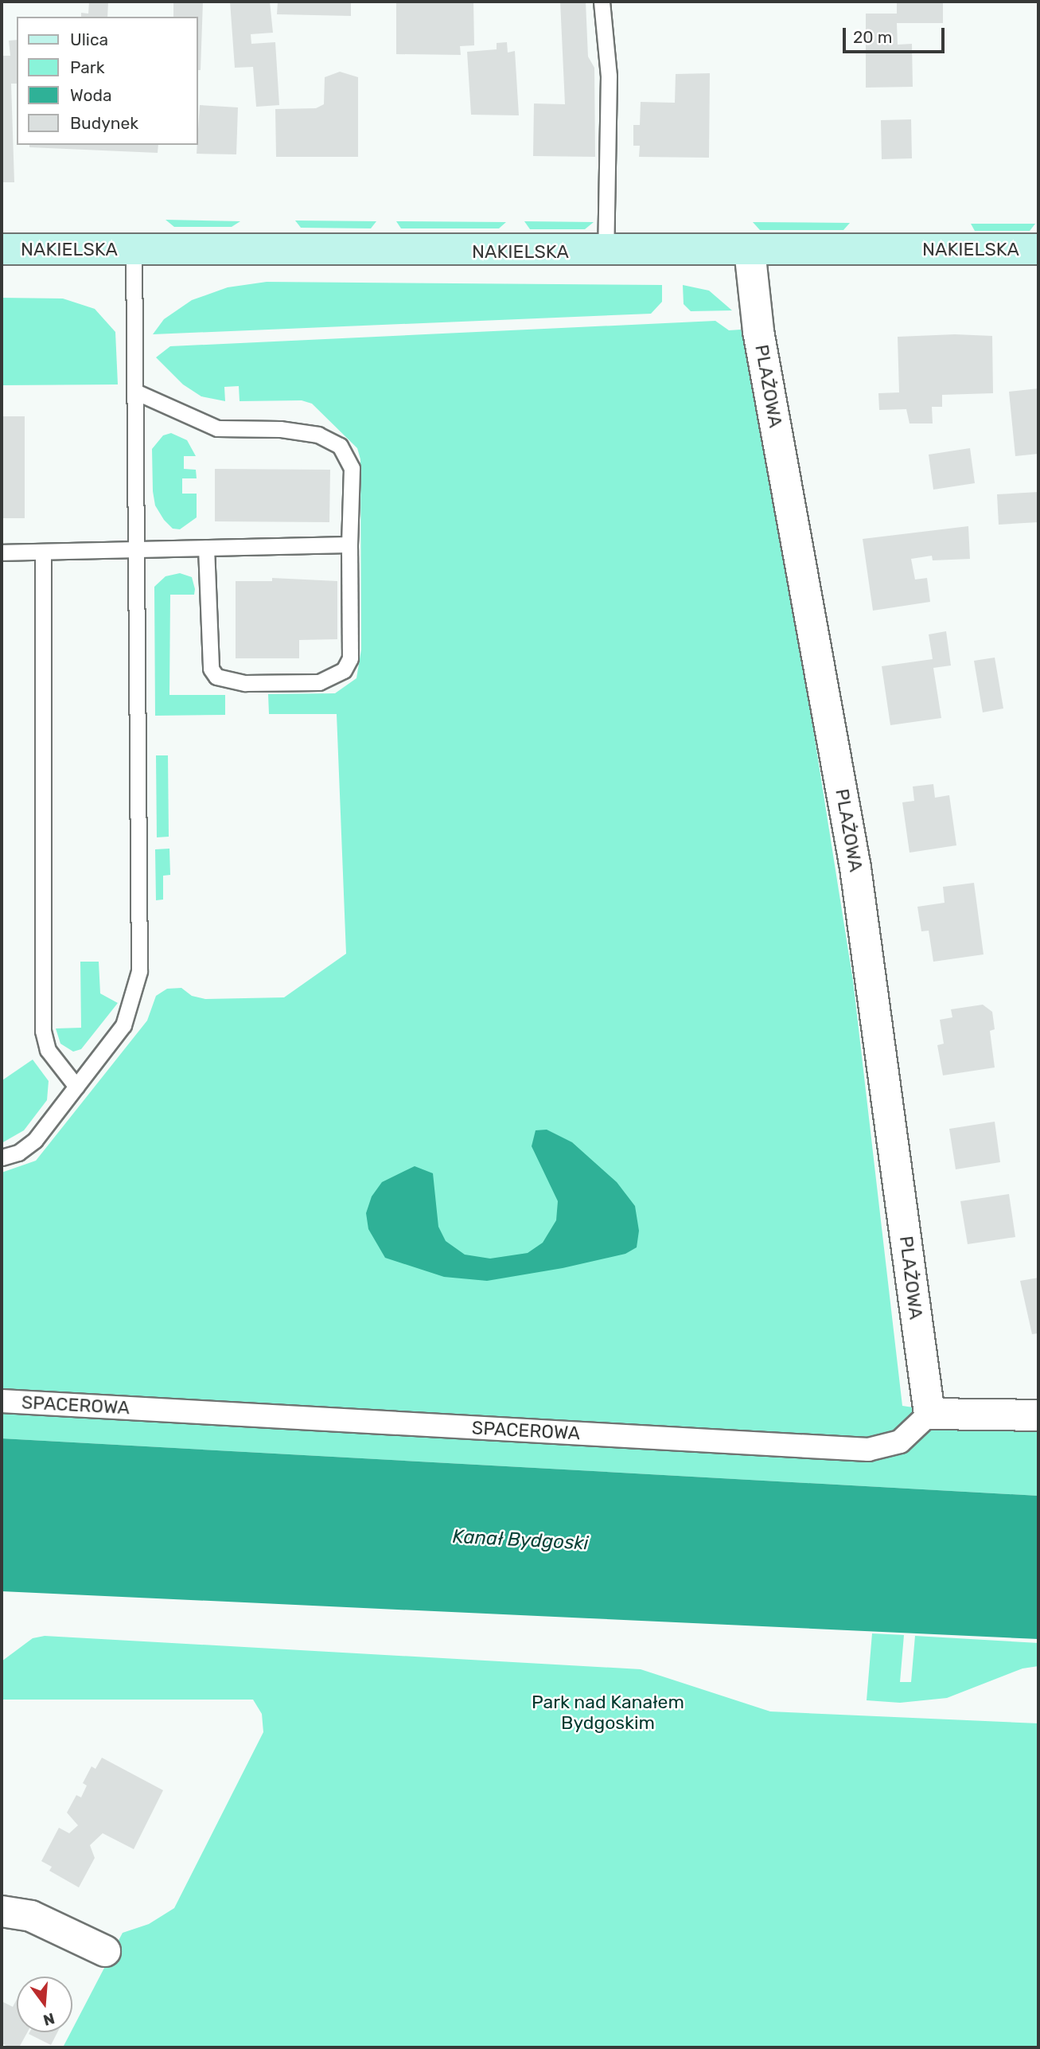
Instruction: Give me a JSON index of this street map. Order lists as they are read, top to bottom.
{
  "streets": {
    "main road": ["NAKIELSKA"],
    "street": ["PLAŻOWA", "SPACEROWA"]
  },
  "crossings": [
    ["NAKIELSKA", "PLAŻOWA"],
    ["PLAŻOWA", "SPACEROWA"]
  ],
  "water": ["Kanał Bydgoski"],
  "parks": ["Park nad Kanałem Bydgoskim"],
  "legend": [
    "Ulica",
    "Park",
    "Woda",
    "Budynek"
  ],
  "scale_bar": "20 m",
  "north": "bottom"
}
